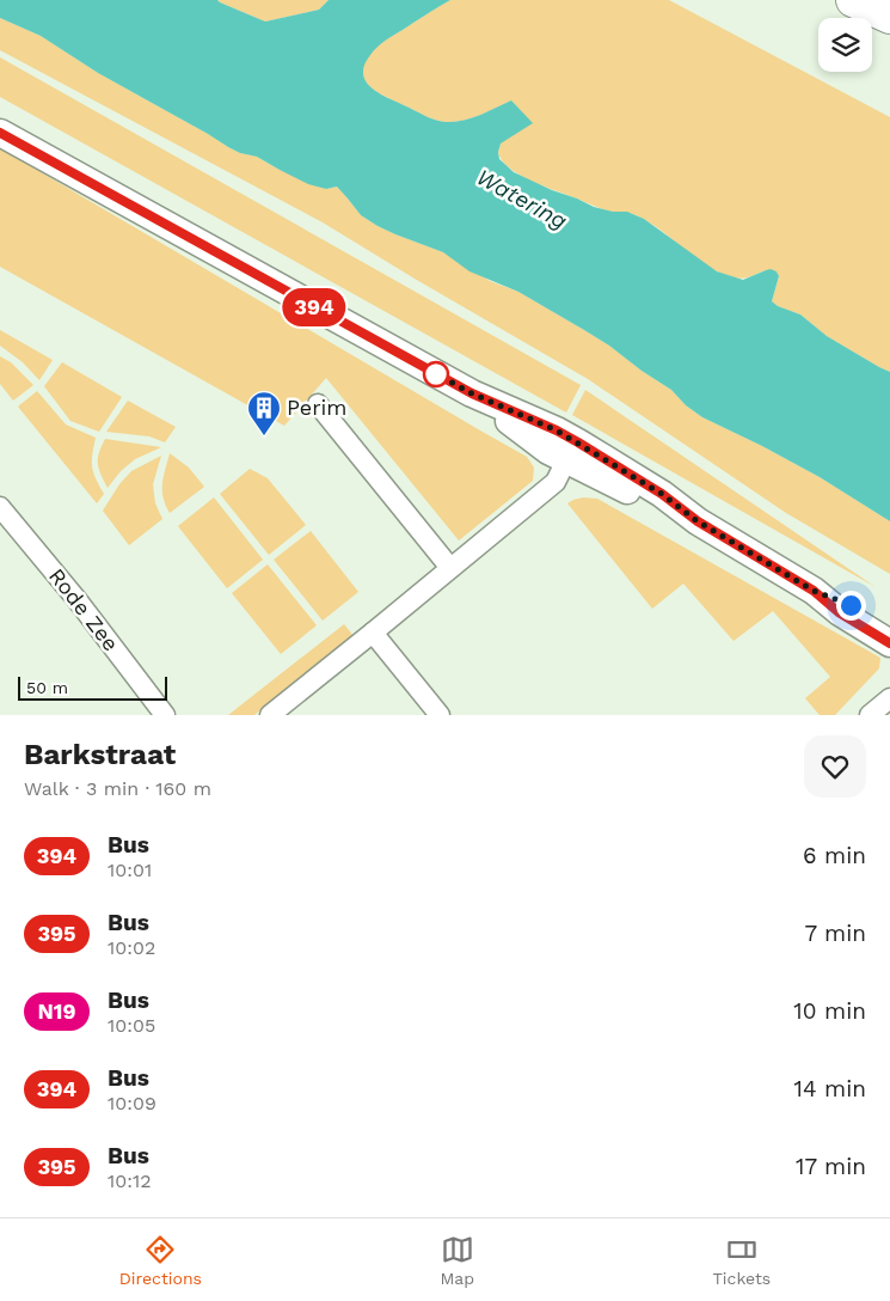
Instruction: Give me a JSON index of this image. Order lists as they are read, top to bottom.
{
  "streets": {
    "street": ["Rode Zee"]
  },
  "water": ["Watering"],
  "places": {
    "building": ["Perim"]
  },
  "lines": ["bus line 394"],
  "scale_bar": "50 m",
  "page": {
    "on_map": "394",
    "scale": "50 m",
    "heading": ["Barkstraat", "Walk · 3 min · 160 m"],
    "list": [
      {
        "mark": "394",
        "name": "Bus",
        "note": "10:01",
        "value": "6 min"
      },
      {
        "mark": "395",
        "name": "Bus",
        "note": "10:02",
        "value": "7 min"
      },
      {
        "mark": "N19",
        "name": "Bus",
        "note": "10:05",
        "value": "10 min"
      },
      {
        "mark": "394",
        "name": "Bus",
        "note": "10:09",
        "value": "14 min"
      },
      {
        "mark": "395",
        "name": "Bus",
        "note": "10:12",
        "value": "17 min"
      }
    ],
    "tabs": ["Directions", "Map", "Tickets"]
  }
}
